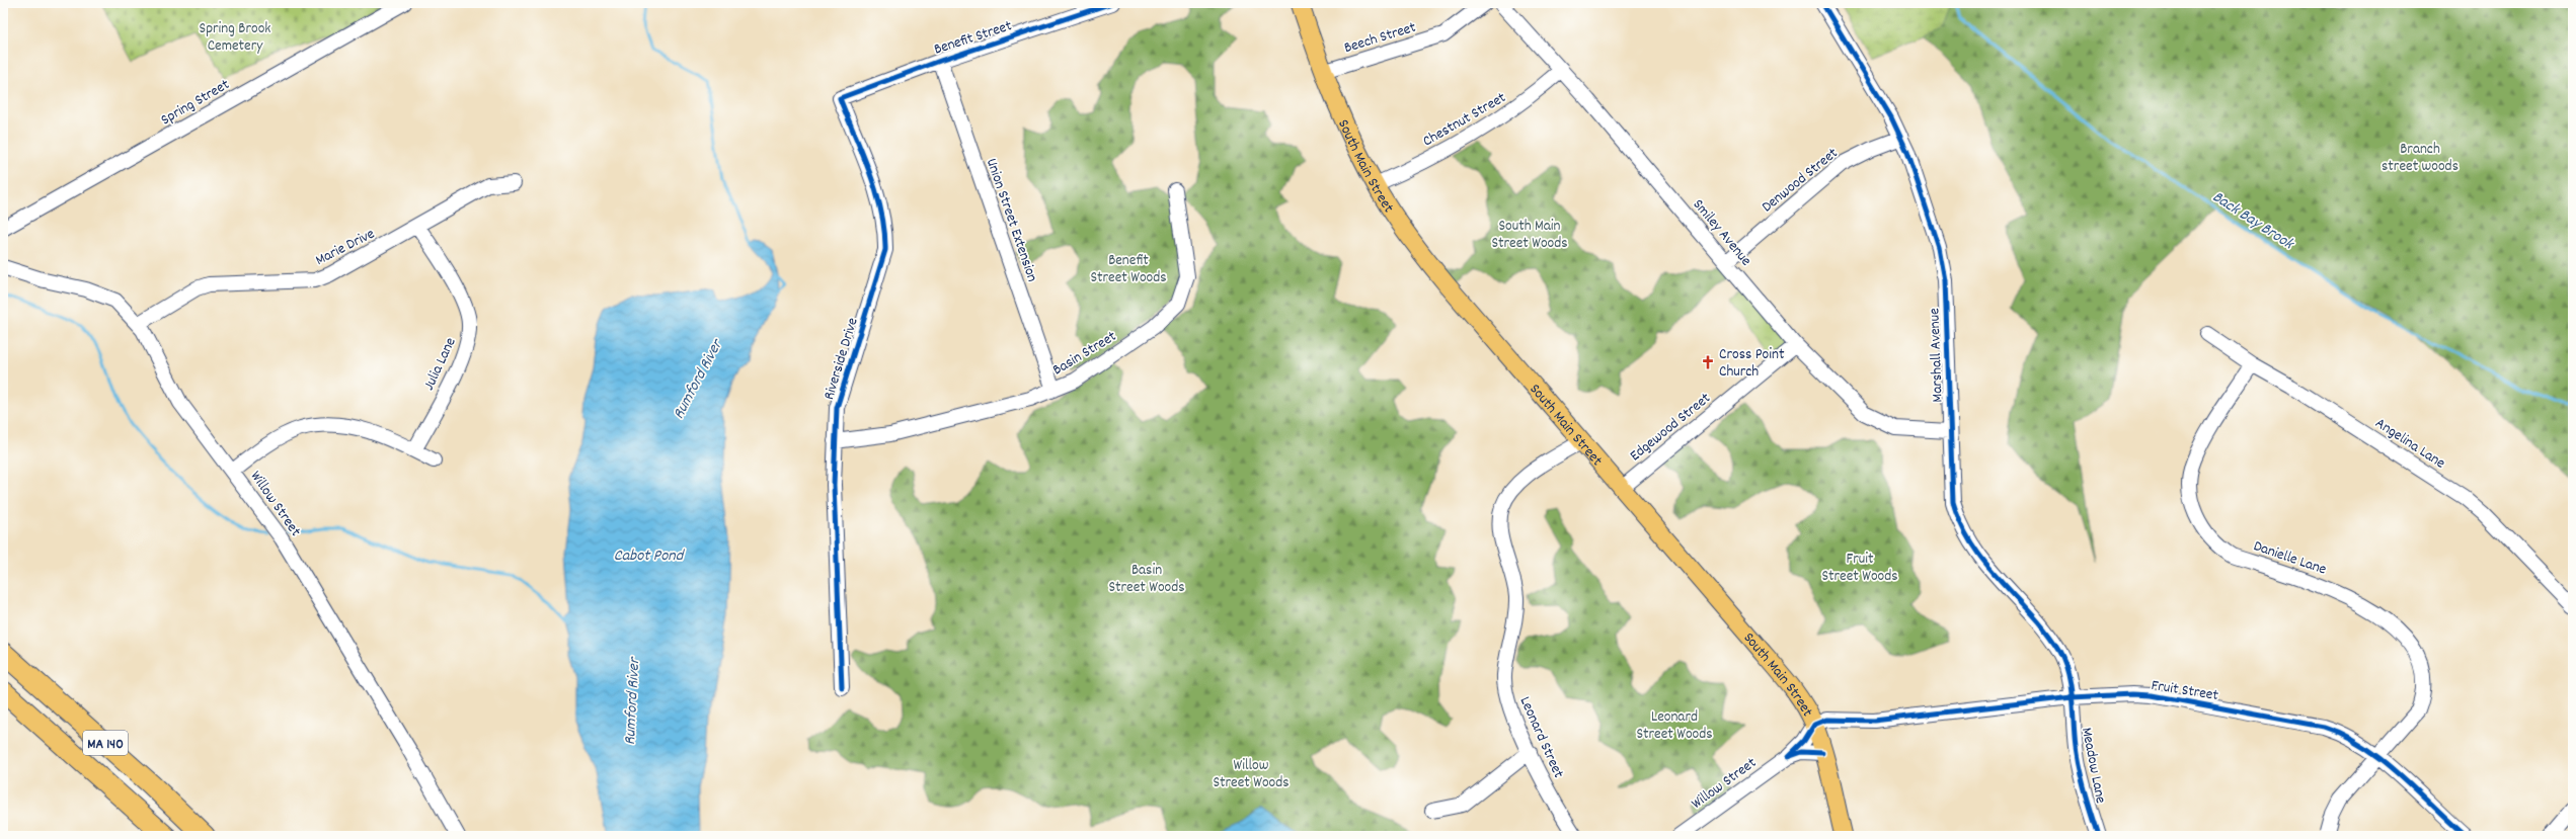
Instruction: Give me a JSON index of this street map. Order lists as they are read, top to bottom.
{
  "streets": {
    "highway": ["MA 140"],
    "main road": ["South Main Street"],
    "street": [
      "Benefit Street",
      "Beech Street",
      "Spring Street",
      "Chestnut Street",
      "Denwood Street",
      "Union Street Extension",
      "Smiley Avenue",
      "Marie Drive",
      "Basin Street",
      "Marshall Avenue",
      "Riverside Drive",
      "Julia Lane",
      "Edgewood Street",
      "Angelina Lane",
      "Willow Street",
      "Danielle Lane",
      "Fruit Street",
      "Leonard Street",
      "Meadow Lane"
    ]
  },
  "crossings": [
    ["Benefit Street", "Union Street Extension"],
    ["Benefit Street", "Riverside Drive"],
    ["Beech Street", "South Main Street"],
    ["Chestnut Street", "South Main Street"],
    ["Chestnut Street", "Smiley Avenue"],
    ["South Main Street", "Edgewood Street"],
    ["South Main Street", "Fruit Street"],
    ["South Main Street", "Leonard Street"],
    ["Denwood Street", "Smiley Avenue"],
    ["Denwood Street", "Marshall Avenue"],
    ["Union Street Extension", "Basin Street"],
    ["Smiley Avenue", "Marshall Avenue"],
    ["Smiley Avenue", "Edgewood Street"],
    ["Marie Drive", "Julia Lane"],
    ["Marie Drive", "Willow Street"],
    ["Basin Street", "Riverside Drive"],
    ["Marshall Avenue", "Fruit Street"],
    ["Marshall Avenue", "Meadow Lane"],
    ["Angelina Lane", "Danielle Lane"],
    ["Danielle Lane", "Fruit Street"],
    ["Fruit Street", "Meadow Lane"]
  ],
  "water": ["Back Bay Brook", "Rumford River", "Cabot Pond"],
  "parks": [
    "Spring Brook Cemetery",
    "Branch street woods",
    "South Main Street Woods",
    "Benefit Street Woods",
    "Fruit Street Woods",
    "Basin Street Woods",
    "Leonard Street Woods",
    "Willow Street Woods"
  ],
  "places": {
    "church": ["Cross Point Church"]
  }
}
